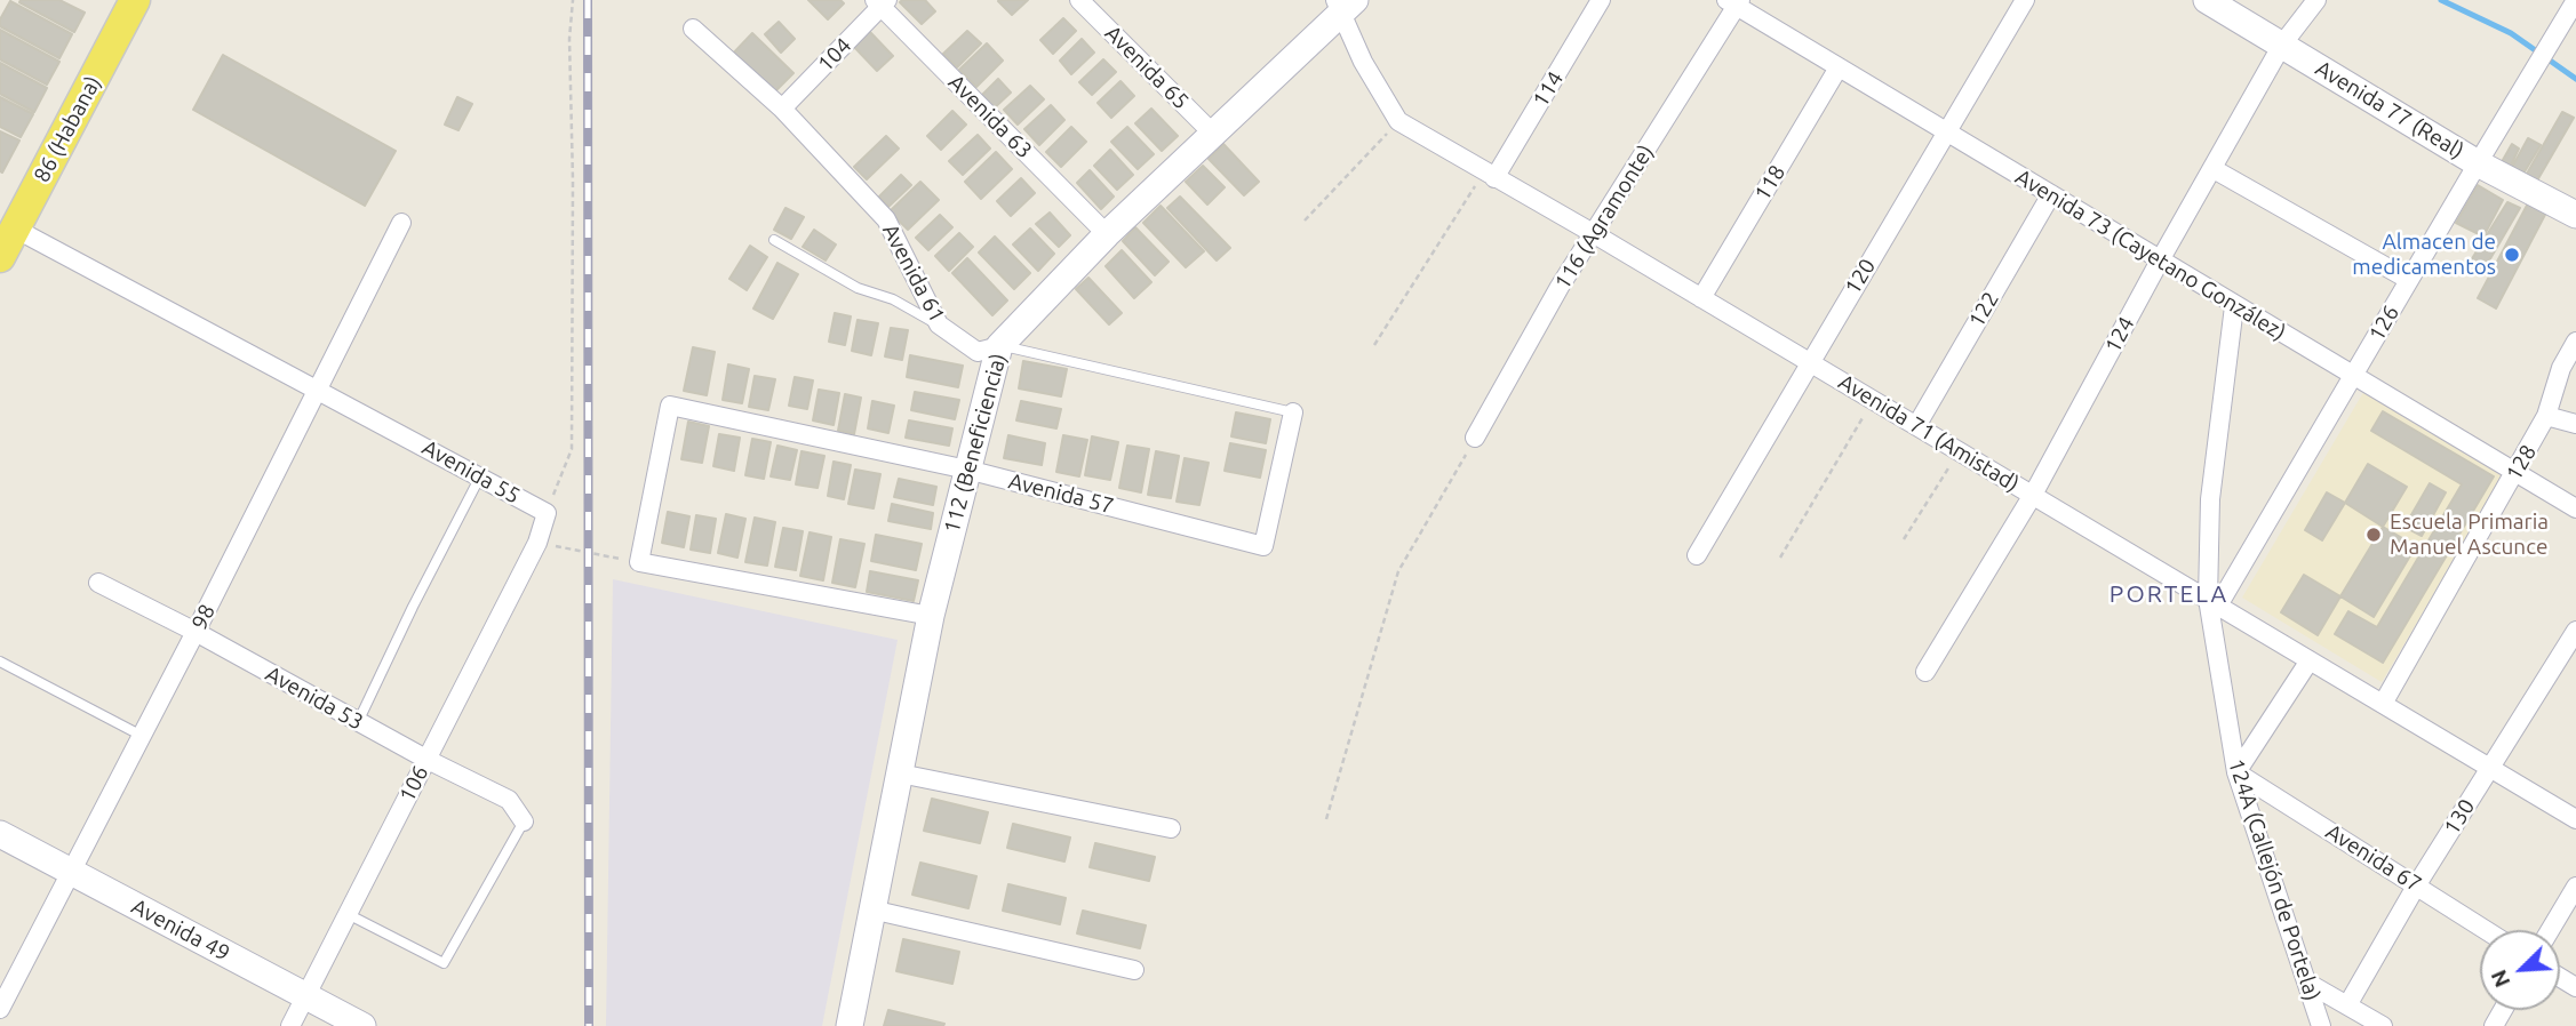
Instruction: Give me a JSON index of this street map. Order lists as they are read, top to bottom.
{
  "streets": {
    "main road": ["86 (Habana)"],
    "street": [
      "104",
      "Avenida 65",
      "114",
      "Avenida 77 (Real)",
      "Avenida 63",
      "118",
      "116 (Agramonte)",
      "Avenida 73 (Cayetano González)",
      "Avenida 61",
      "120",
      "122",
      "126",
      "124",
      "Avenida 71 (Amistad)",
      "112 (Beneficiencia)",
      "128",
      "Avenida 55",
      "Avenida 57",
      "98",
      "Avenida 53",
      "106",
      "130",
      "Avenida 67",
      "124A (Callejón de Portela)",
      "Avenida 49"
    ]
  },
  "crossings": [
    ["104", "Avenida 63"],
    ["104", "Avenida 61"],
    ["Avenida 65", "112 (Beneficiencia)"],
    ["114", "Avenida 71 (Amistad)"],
    ["Avenida 77 (Real)", "126"],
    ["Avenida 77 (Real)", "124"],
    ["Avenida 63", "112 (Beneficiencia)"],
    ["86 (Habana)", "Avenida 55"],
    ["118", "Avenida 73 (Cayetano González)"],
    ["118", "Avenida 71 (Amistad)"],
    ["116 (Agramonte)", "Avenida 73 (Cayetano González)"],
    ["116 (Agramonte)", "Avenida 71 (Amistad)"],
    ["Avenida 73 (Cayetano González)", "120"],
    ["Avenida 73 (Cayetano González)", "122"],
    ["Avenida 73 (Cayetano González)", "126"],
    ["Avenida 73 (Cayetano González)", "124"],
    ["Avenida 73 (Cayetano González)", "128"],
    ["Avenida 73 (Cayetano González)", "124A (Callejón de Portela)"],
    ["Avenida 61", "112 (Beneficiencia)"],
    ["Avenida 61", "Avenida 57"],
    ["120", "Avenida 71 (Amistad)"],
    ["122", "Avenida 71 (Amistad)"],
    ["126", "Avenida 71 (Amistad)"],
    ["126", "124A (Callejón de Portela)"],
    ["124", "Avenida 71 (Amistad)"],
    ["Avenida 71 (Amistad)", "112 (Beneficiencia)"],
    ["Avenida 71 (Amistad)", "128"],
    ["Avenida 71 (Amistad)", "130"],
    ["Avenida 71 (Amistad)", "124A (Callejón de Portela)"],
    ["112 (Beneficiencia)", "Avenida 57"],
    ["Avenida 55", "98"],
    ["Avenida 55", "106"],
    ["98", "Avenida 53"],
    ["98", "Avenida 49"],
    ["Avenida 53", "106"],
    ["106", "Avenida 49"],
    ["130", "Avenida 67"],
    ["Avenida 67", "124A (Callejón de Portela)"]
  ],
  "districts": ["PORTELA"],
  "places": ["Almacen de medicamentos", "Escuela Primaria Manuel Ascunce"],
  "north": "bottom left"
}
